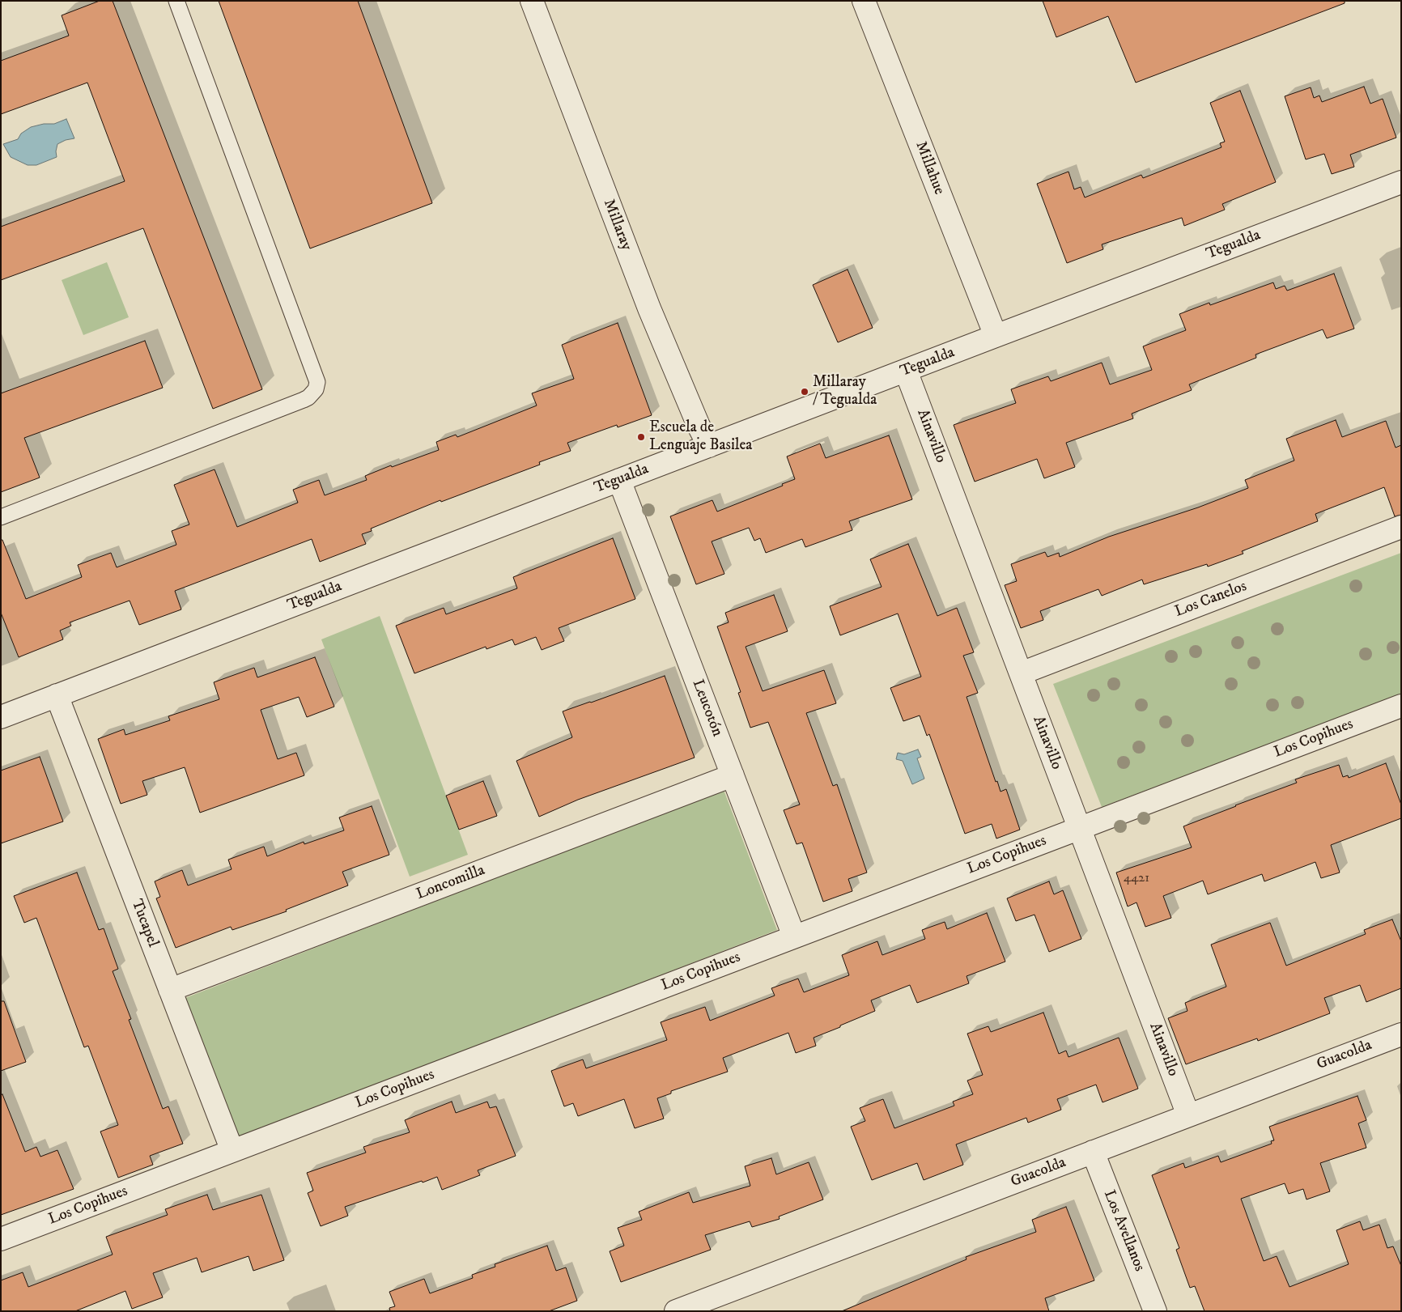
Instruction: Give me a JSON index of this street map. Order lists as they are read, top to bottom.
{
  "streets": {
    "street": [
      "Millahue",
      "Millaray",
      "Tegualda",
      "Ainavillo",
      "Los Canelos",
      "Leucotón",
      "Los Copihues",
      "Loncomilla",
      "Tucapel",
      "Guacolda",
      "Los Avellanos"
    ]
  },
  "crossings": [
    ["Millahue", "Tegualda"],
    ["Millaray", "Tegualda"],
    ["Tegualda", "Ainavillo"],
    ["Tegualda", "Leucotón"],
    ["Tegualda", "Tucapel"],
    ["Ainavillo", "Los Canelos"],
    ["Ainavillo", "Los Copihues"],
    ["Ainavillo", "Guacolda"],
    ["Leucotón", "Los Copihues"],
    ["Leucotón", "Loncomilla"],
    ["Los Copihues", "Tucapel"],
    ["Loncomilla", "Tucapel"],
    ["Guacolda", "Los Avellanos"]
  ],
  "places": ["Millaray / Tegualda", "Escuela de Lenguaje Basilea"],
  "house_numbers": ["4421"]
}
